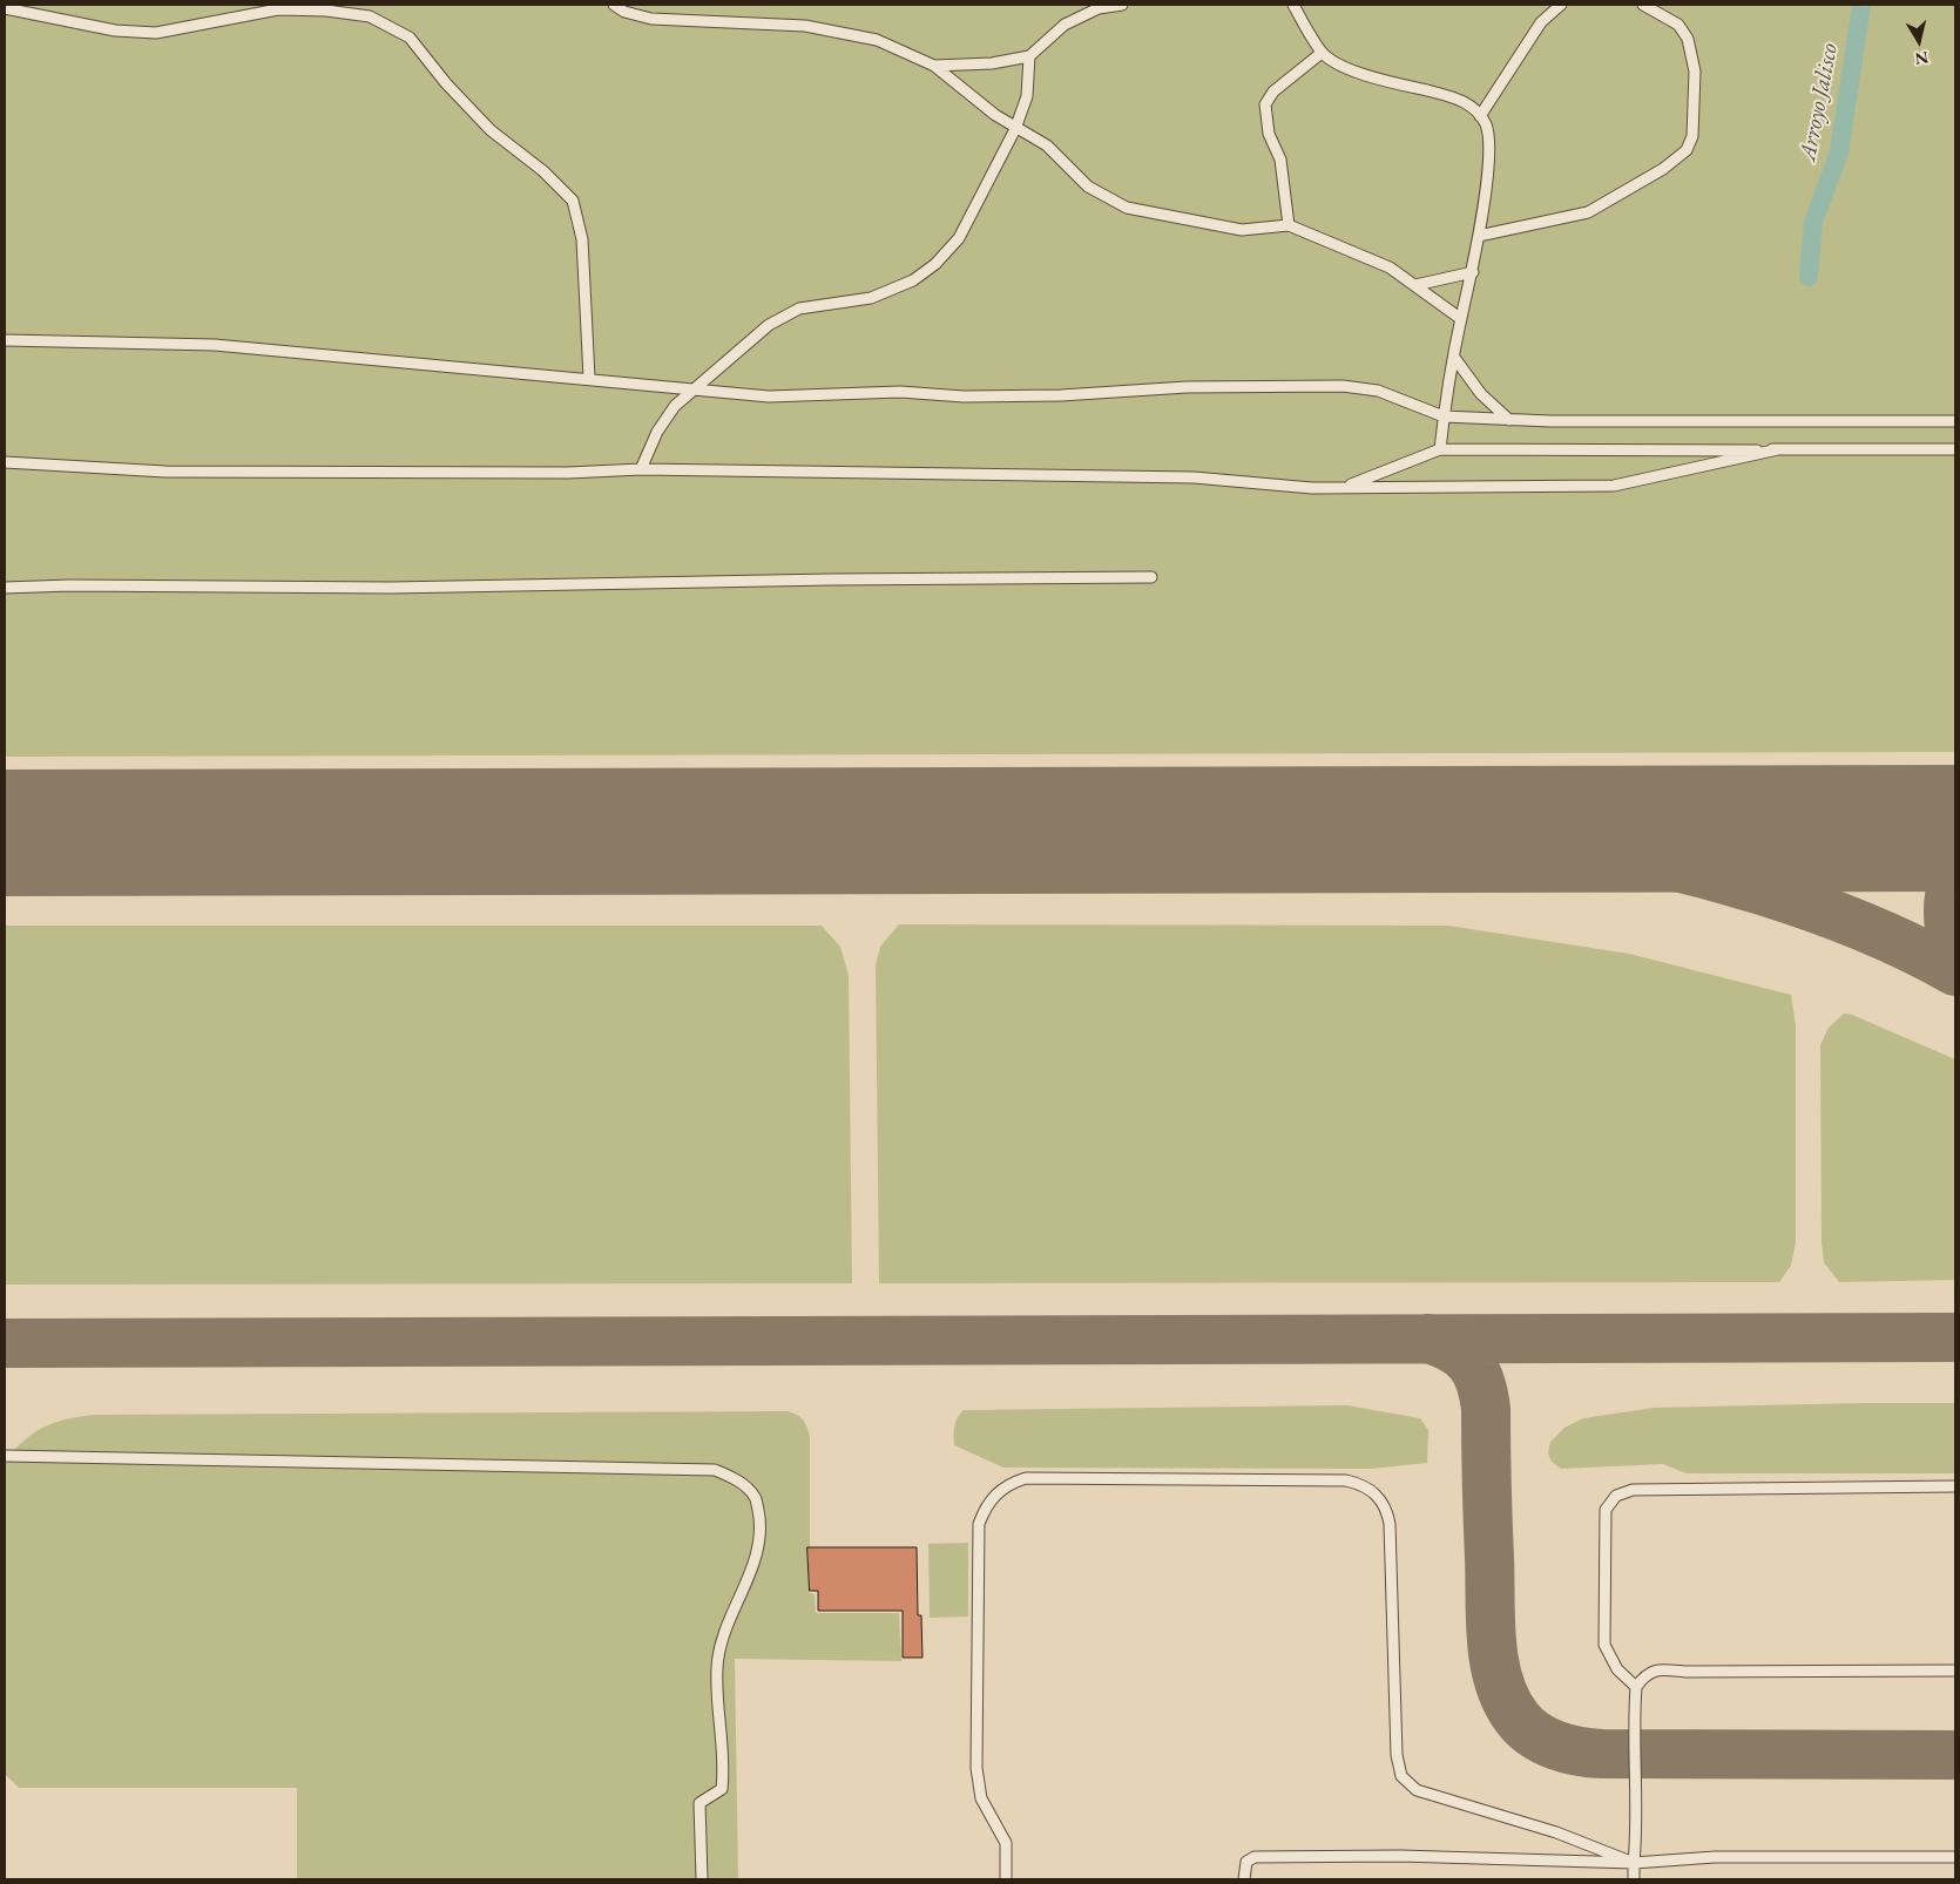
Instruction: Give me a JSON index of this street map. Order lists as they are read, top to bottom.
{
  "water": ["Arroyo Jalisco"],
  "north": "bottom"
}
